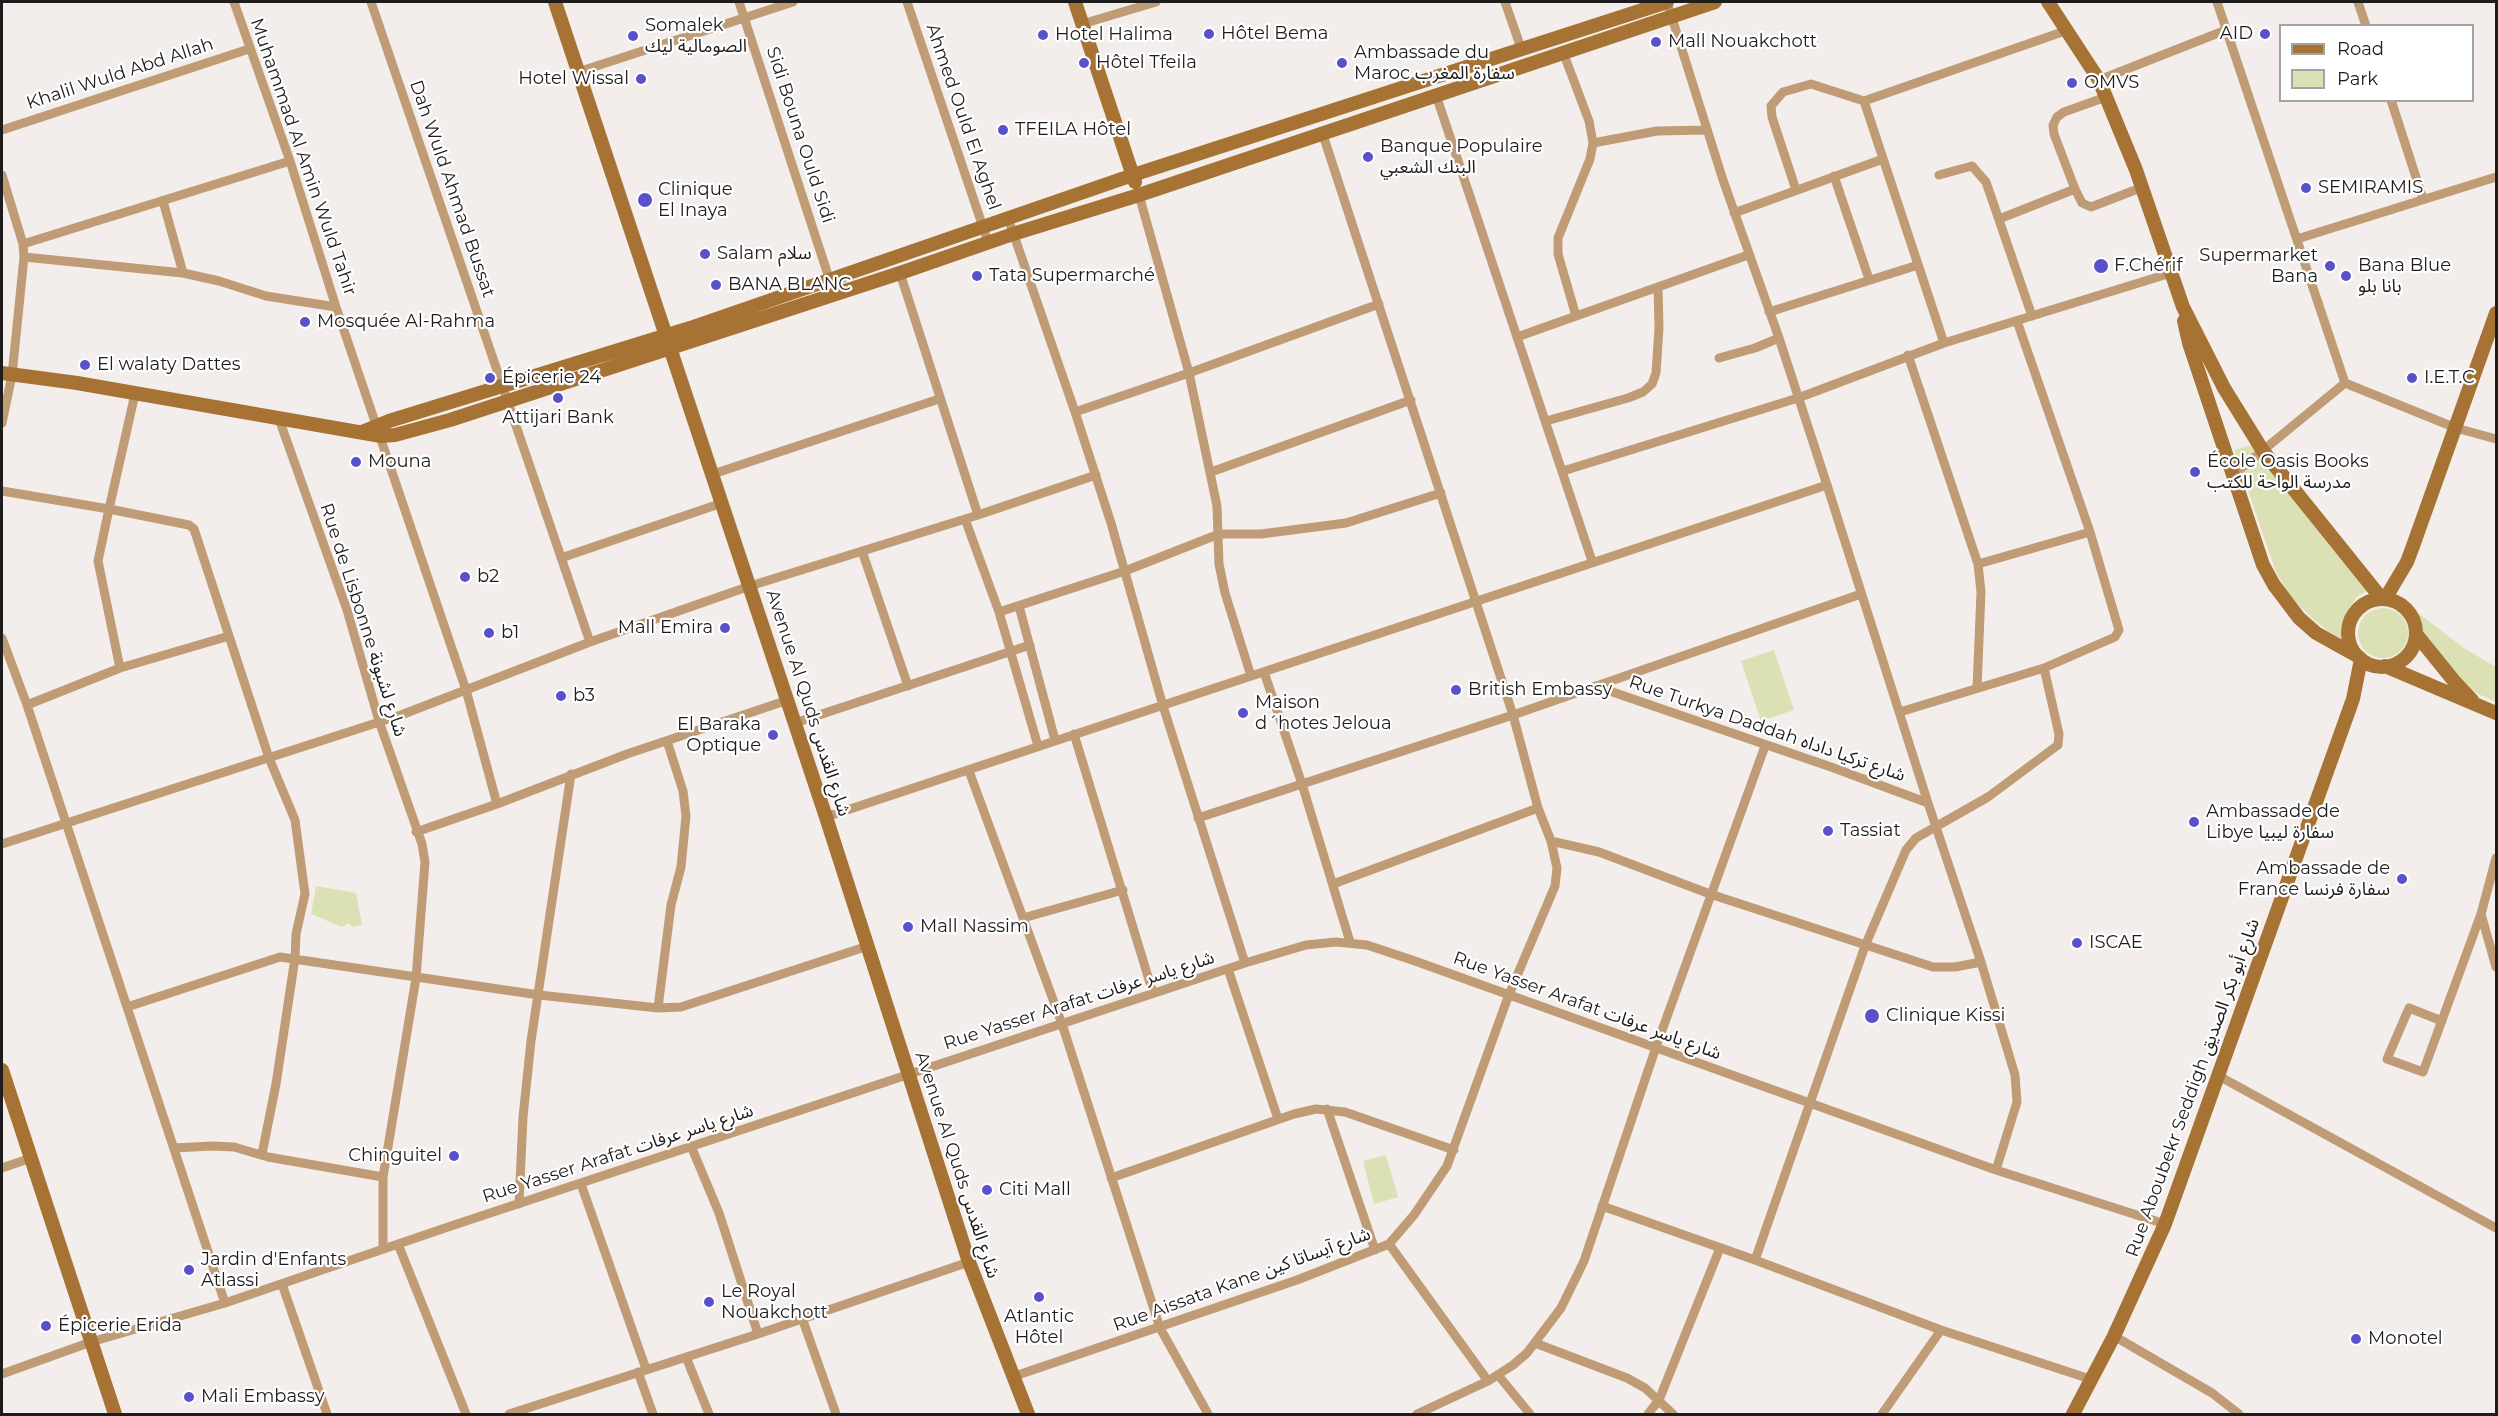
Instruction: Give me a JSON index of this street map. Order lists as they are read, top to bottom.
{
  "streets": {
    "street": [
      "Khalil Wuld Abd Allah",
      "Ahmed Ould El Aghel",
      "Sidi Bouna Ould Sidi",
      "Muhammad Al Amin Wuld Tahir",
      "Dah Wuld Ahmad Bussat",
      "Rue de Lisbonne شارع لشبونة",
      "Avenue Al Quds شارع القدس",
      "Rue Turkya Daddah شارع تركيا داداه",
      "Rue Yasser Arafat شارع ياسر عرفات",
      "Rue Aboubekr Seddigh شارع أبو بكر الصديق",
      "Rue Aissata Kane شارع آيساتا كين"
    ]
  },
  "crossings": [
    ["Khalil Wuld Abd Allah", "Muhammad Al Amin Wuld Tahir"],
    ["Rue de Lisbonne شارع لشبونة", "Rue Yasser Arafat شارع ياسر عرفات"],
    ["Avenue Al Quds شارع القدس", "Rue Yasser Arafat شارع ياسر عرفات"],
    ["Avenue Al Quds شارع القدس", "Rue Aissata Kane شارع آيساتا كين"],
    ["Rue Yasser Arafat شارع ياسر عرفات", "Rue Aboubekr Seddigh شارع أبو بكر الصديق"],
    ["Rue Yasser Arafat شارع ياسر عرفات", "Rue Aissata Kane شارع آيساتا كين"]
  ],
  "places": [
    "Hôtel Bema",
    "AID",
    "Hotel Halima",
    "Somalek الصومالية ليك",
    "Mall Nouakchott",
    "Hôtel Tfeila",
    "Ambassade du Maroc سفارة المغرب",
    "Hotel Wissal",
    "OMVS",
    "TFEILA Hôtel",
    "Banque Populaire البنك الشعبي",
    "SEMIRAMIS",
    "Clinique El Inaya",
    "Salam سلام",
    "F.Chérif",
    "Supermarket Bana",
    "Tata Supermarché",
    "Bana Blue بانا بلو",
    "BANA BLANC",
    "Mosquée Al-Rahma",
    "El walaty Dattes",
    "Épicerie 24",
    "I.E.T.C",
    "Attijari Bank",
    "Mouna",
    "École Oasis Books مدرسة الواحة للكتب",
    "b2",
    "Mall Emira",
    "b1",
    "British Embassy",
    "b3",
    "Maison d´hotes Jeloua",
    "El Baraka Optique",
    "Ambassade de Libye سفارة ليبيا",
    "Tassiat",
    "Ambassade de France سفارة فرنسا",
    "Mall Nassim",
    "ISCAE",
    "Clinique Kissi",
    "Chinguitel",
    "Citi Mall",
    "Jardin d'Enfants Atlassi",
    "Atlantic Hôtel",
    "Le Royal Nouakchott",
    "Épicerie Erida",
    "Monotel",
    "Mali Embassy"
  ],
  "legend": ["Road", "Park"]
}
